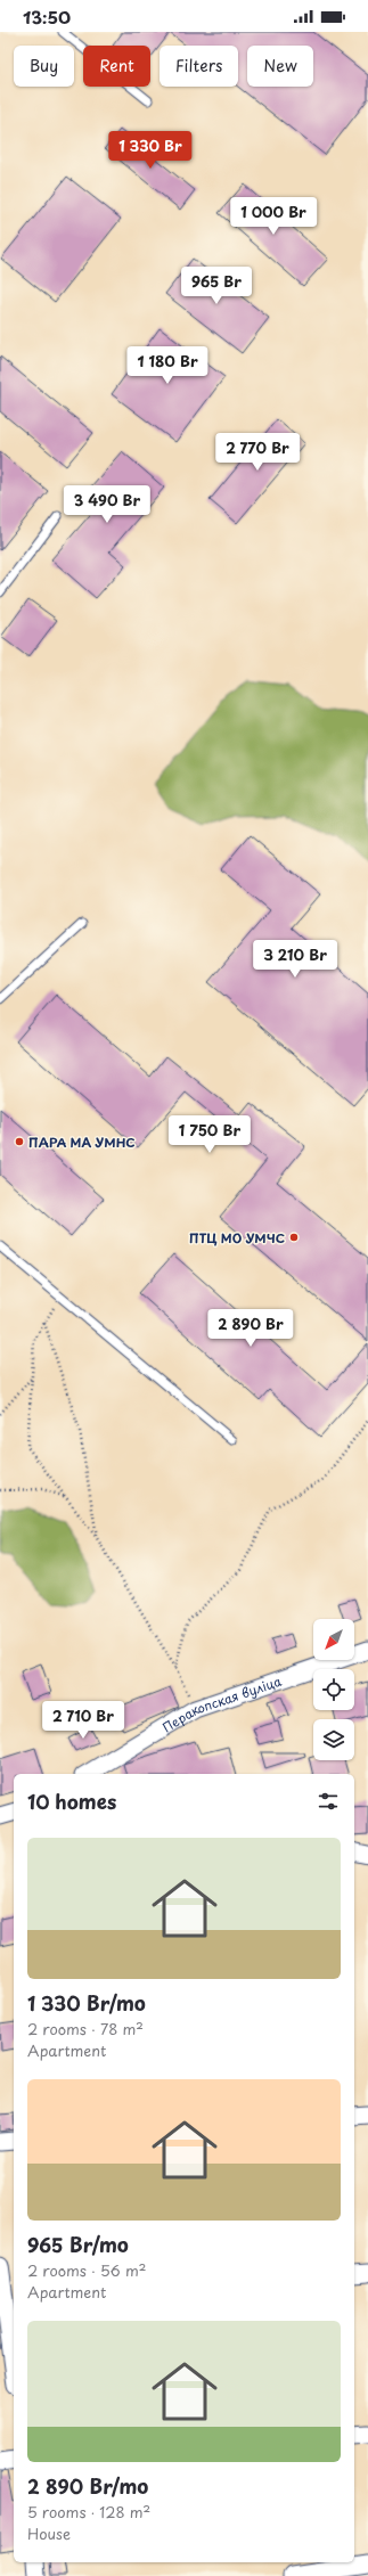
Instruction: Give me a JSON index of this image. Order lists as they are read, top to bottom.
{
  "streets": {
    "street": ["Перакопская вуліца"]
  },
  "places": ["ПАРА МА УМНС", "ПТЦ МО УМЧС"],
  "north": "bottom left",
  "page": {
    "status": "13:50",
    "chip": [
      "Buy",
      "Rent",
      "Filters",
      "New"
    ],
    "price": [
      "1 330 Br",
      "1 000 Br",
      "965 Br",
      "1 180 Br",
      "2 770 Br",
      "3 490 Br",
      "3 210 Br",
      "1 750 Br",
      "2 890 Br",
      "2 710 Br"
    ],
    "heading": "10 homes",
    "list": [
      {
        "name": "1 330 Br/mo",
        "note": "2 rooms · 78 m² · Apartment"
      },
      {
        "name": "965 Br/mo",
        "note": "2 rooms · 56 m² · Apartment"
      },
      {
        "name": "2 890 Br/mo",
        "note": "5 rooms · 128 m² · House"
      }
    ]
  }
}
